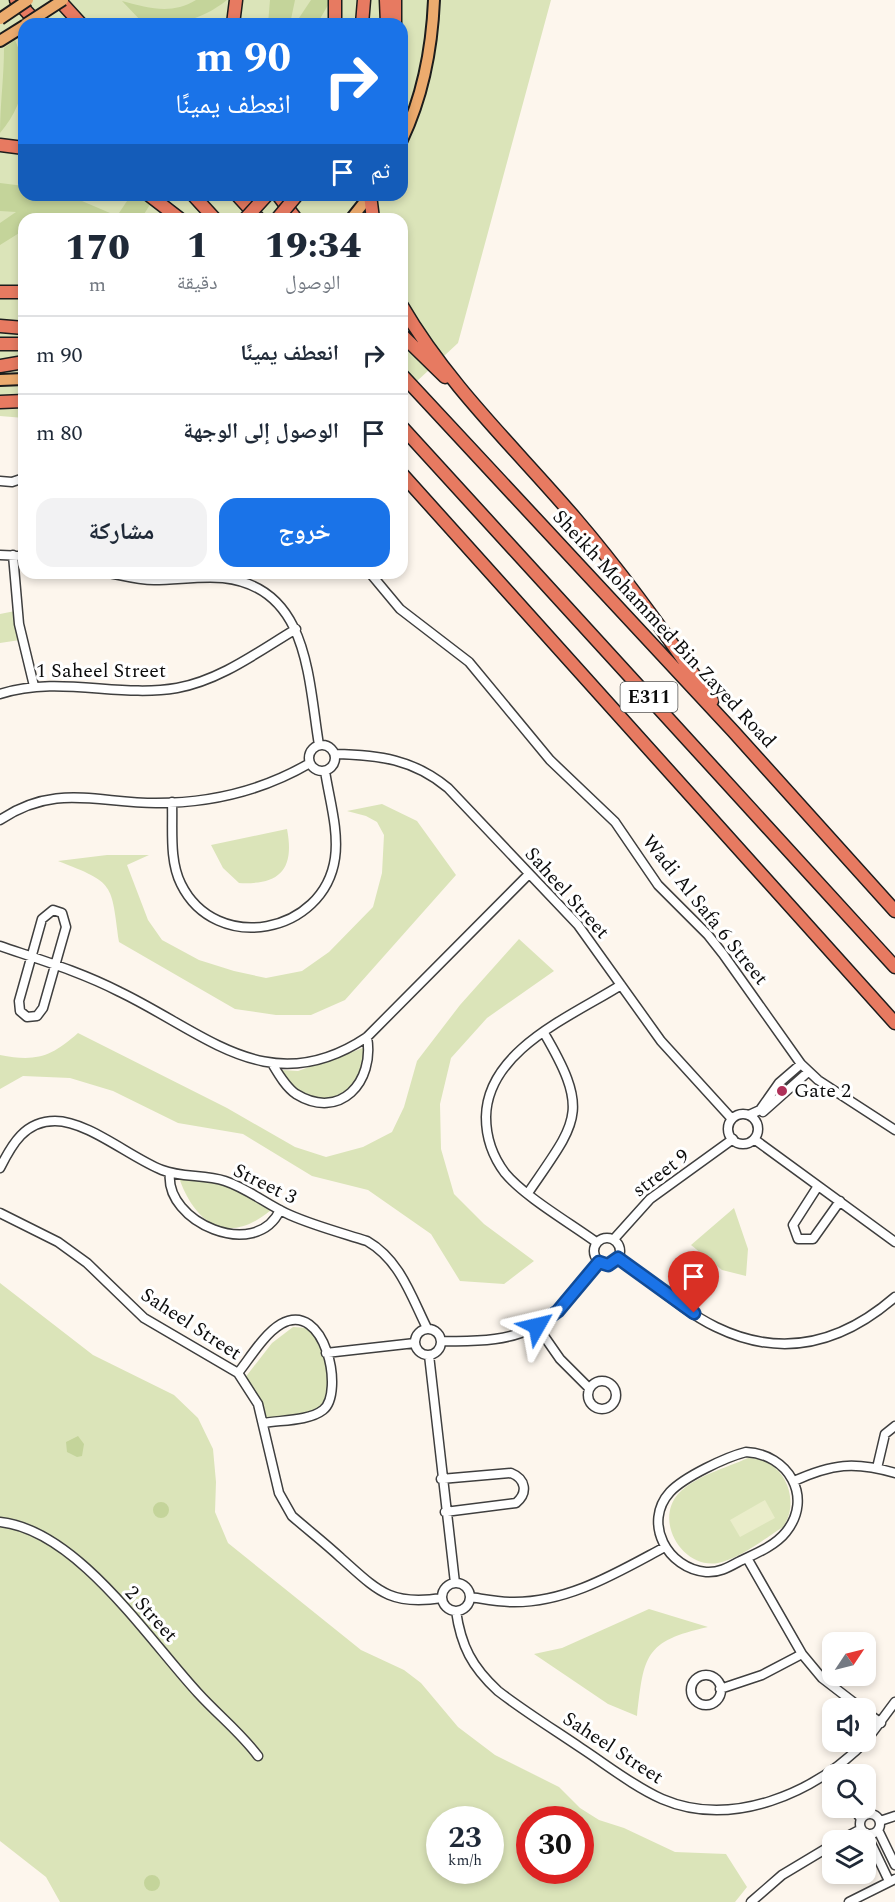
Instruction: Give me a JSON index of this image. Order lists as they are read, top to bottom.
{
  "streets": {
    "highway": ["Sheikh Mohammed Bin Zayed Road", "E311"],
    "street": [
      "1 Saheel Street",
      "Saheel Street",
      "Wadi Al Safa 6 Street",
      "street 9",
      "Street 3",
      "2 Street"
    ]
  },
  "crossings": [
    ["Saheel Street", "street 9"]
  ],
  "places": ["Gate 2"],
  "north": "top right",
  "page": {
    "turn": ["90 m", "انعطف يمينًا"],
    "then": "ثم",
    "eta": [
      "19:34",
      "الوصول",
      "1",
      "دقيقة",
      "170",
      "m"
    ],
    "list": [
      {
        "name": "انعطف يمينًا",
        "value": "90 m"
      },
      {
        "name": "الوصول إلى الوجهة",
        "value": "80 m"
      }
    ],
    "buttons": ["خروج", "مشاركة"],
    "speed": "23 km/h",
    "limit": "30"
  }
}
